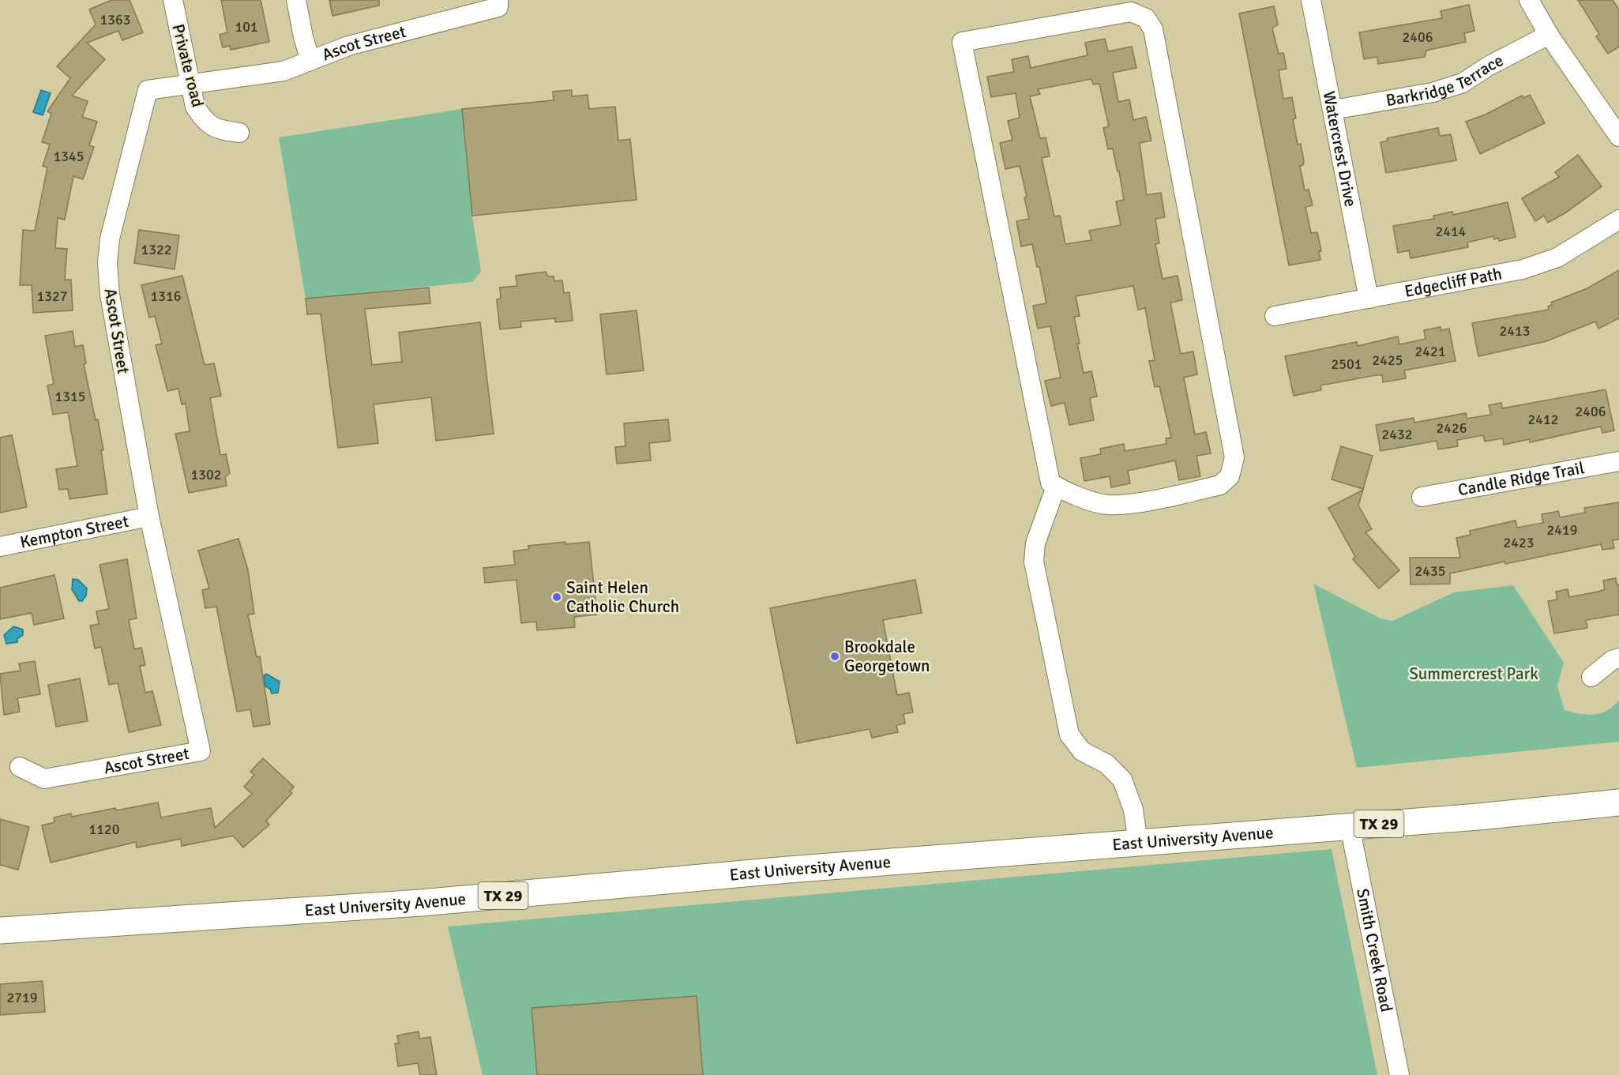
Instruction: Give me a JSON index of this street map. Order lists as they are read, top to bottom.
{
  "streets": {
    "main road": ["TX 29", "East University Avenue"],
    "street": [
      "Ascot Street",
      "Private road",
      "Barkridge Terrace",
      "Watercrest Drive",
      "Edgecliff Path",
      "Candle Ridge Trail",
      "Kempton Street",
      "Smith Creek Road"
    ]
  },
  "crossings": [
    ["Ascot Street", "Private road"],
    ["Ascot Street", "Kempton Street"],
    ["Barkridge Terrace", "Watercrest Drive"],
    ["Watercrest Drive", "Edgecliff Path"],
    ["East University Avenue", "Smith Creek Road"]
  ],
  "parks": ["Summercrest Park"],
  "places": ["Saint Helen Catholic Church", "Brookdale Georgetown"],
  "house_numbers": [
    "1363",
    "101",
    "2406",
    "1345",
    "2414",
    "1322",
    "1327",
    "1316",
    "2413",
    "2421",
    "2425",
    "2501",
    "1315",
    "2406",
    "2412",
    "2426",
    "2432",
    "1302",
    "2419",
    "2423",
    "2435",
    "1120",
    "2719"
  ]
}
